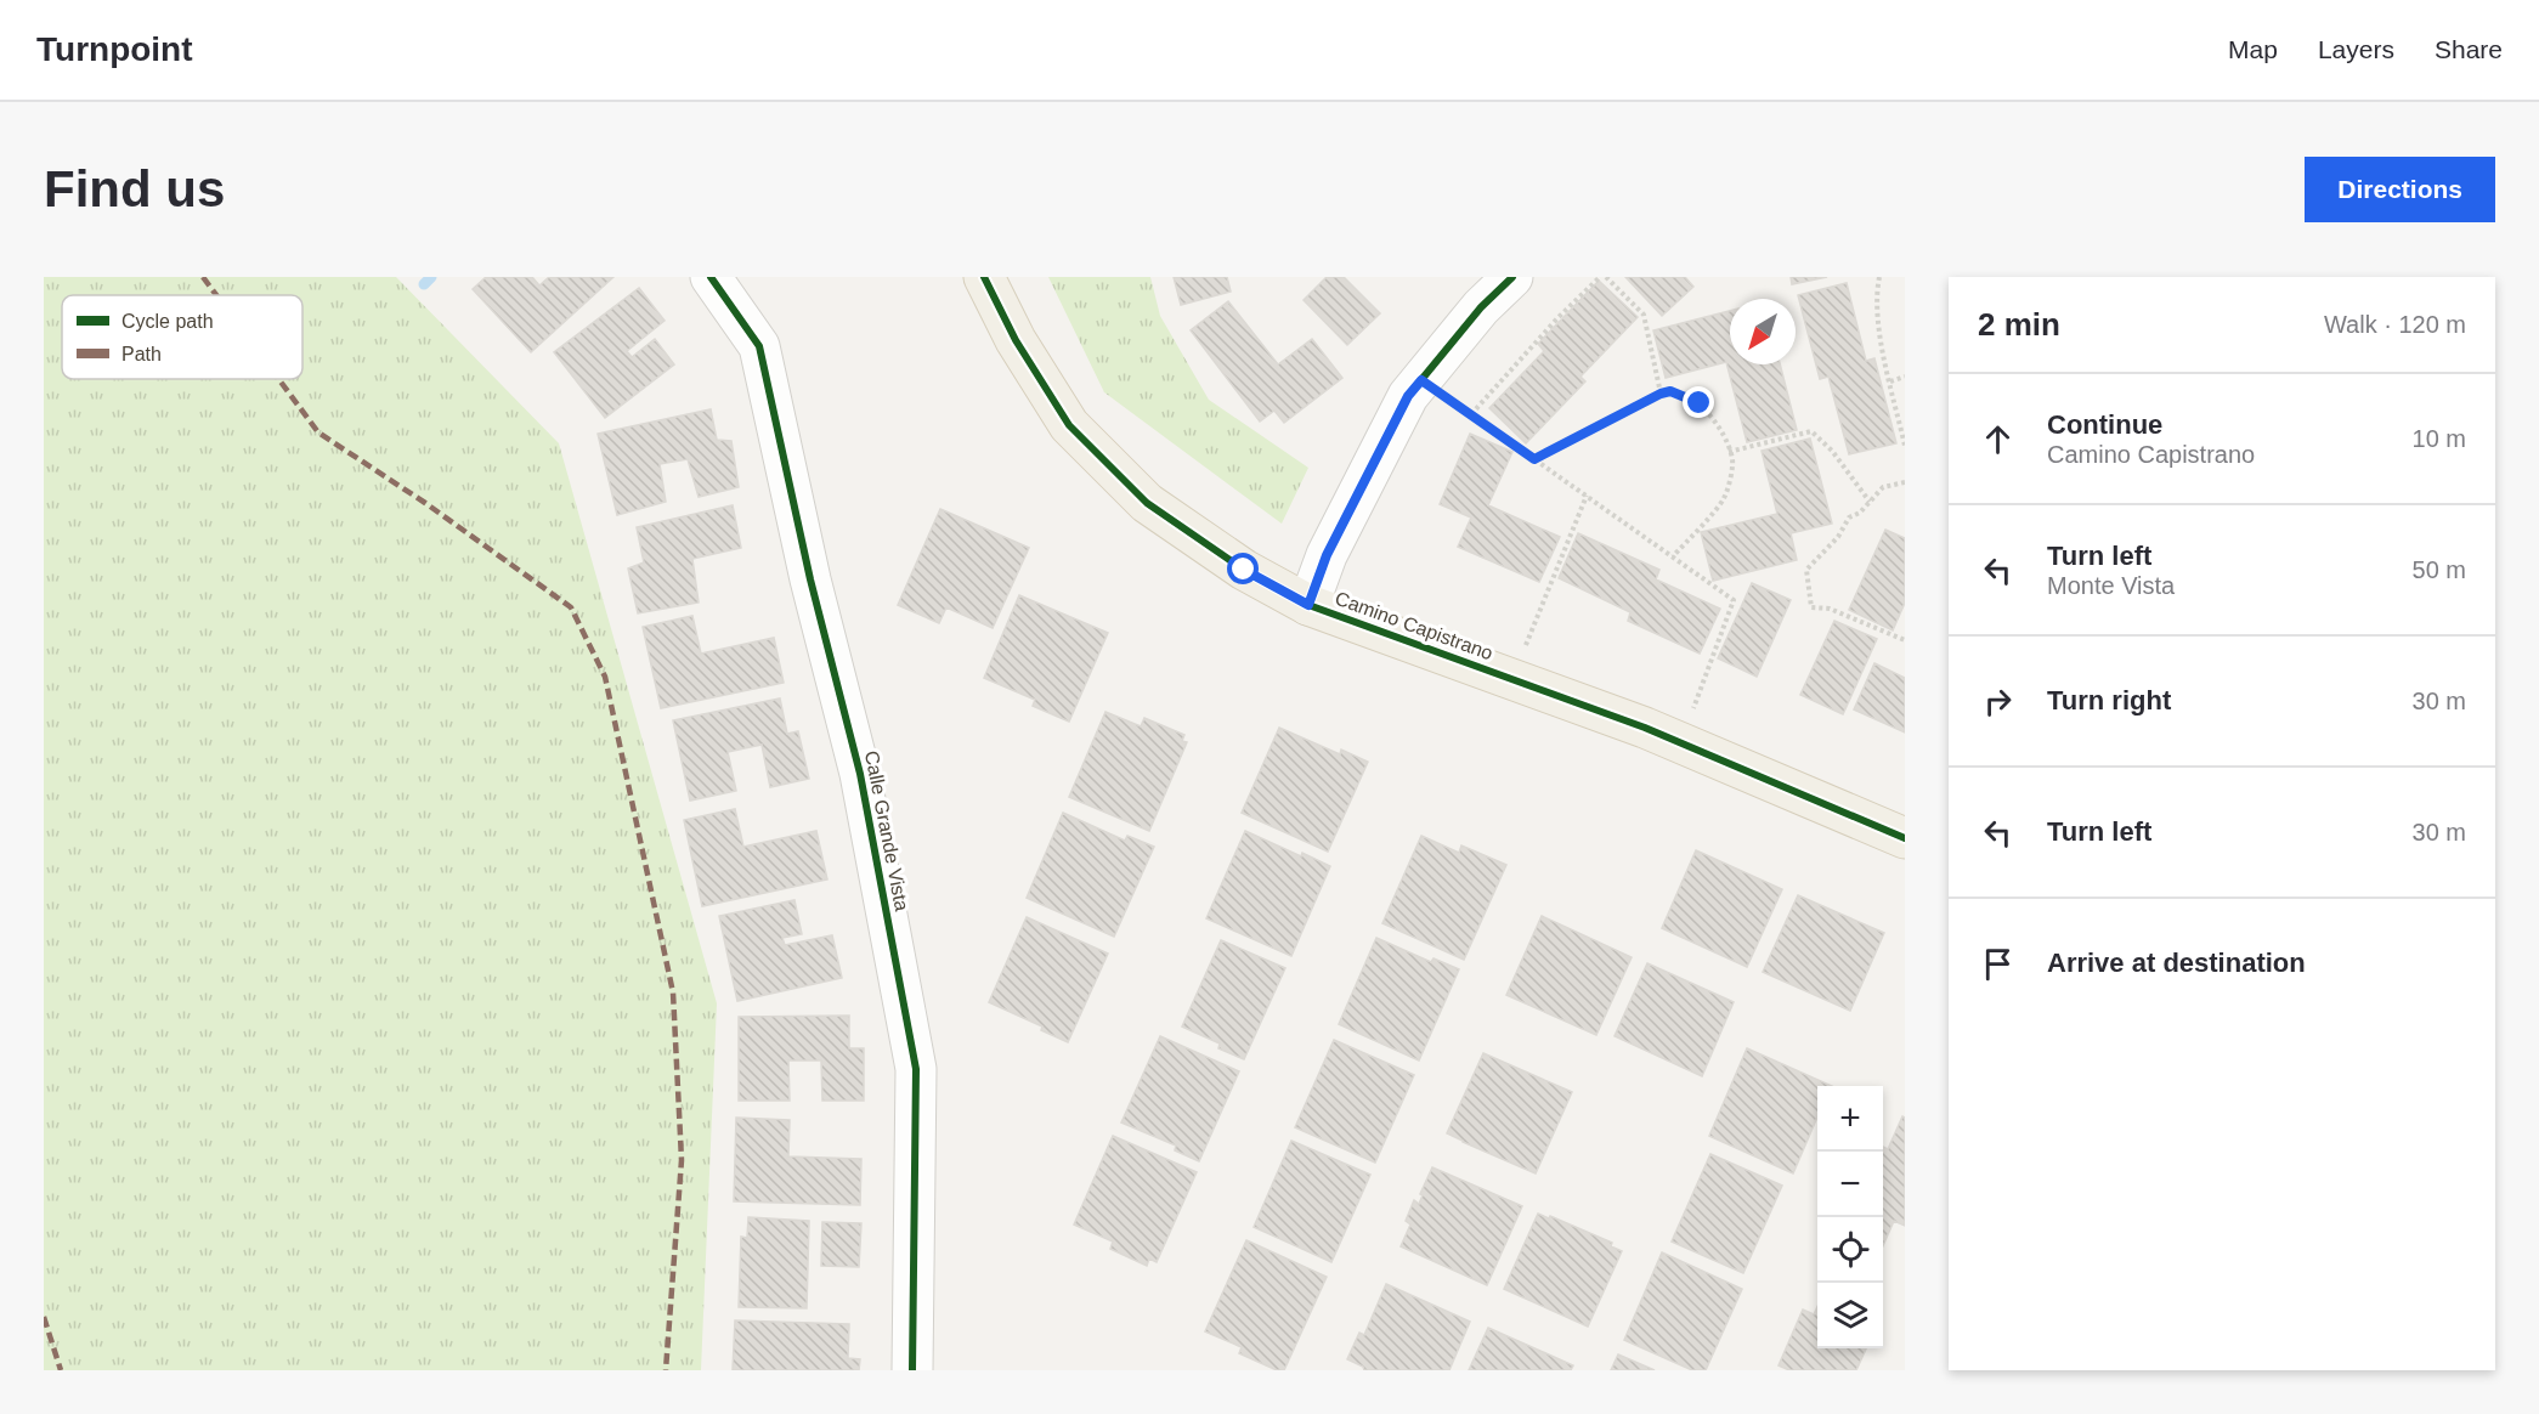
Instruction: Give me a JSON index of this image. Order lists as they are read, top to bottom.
{
  "streets": {
    "main road": ["Camino Capistrano"],
    "street": ["Calle Grande Vista"]
  },
  "legend": ["Cycle path", "Path"],
  "north": "bottom left",
  "page": {
    "header": "Turnpoint",
    "nav": ["Map", "Layers", "Share"],
    "buttons": "Directions",
    "title": "Find us",
    "heading": ["2 min", "Walk · 120 m"],
    "list": [
      ["Continue", "Camino Capistrano", "10 m"],
      ["Turn left", "Monte Vista", "50 m"],
      ["Turn right", "30 m"],
      ["Turn left", "30 m"],
      "Arrive at destination"
    ],
    "map_buttons": ["+", "−"]
  }
}
